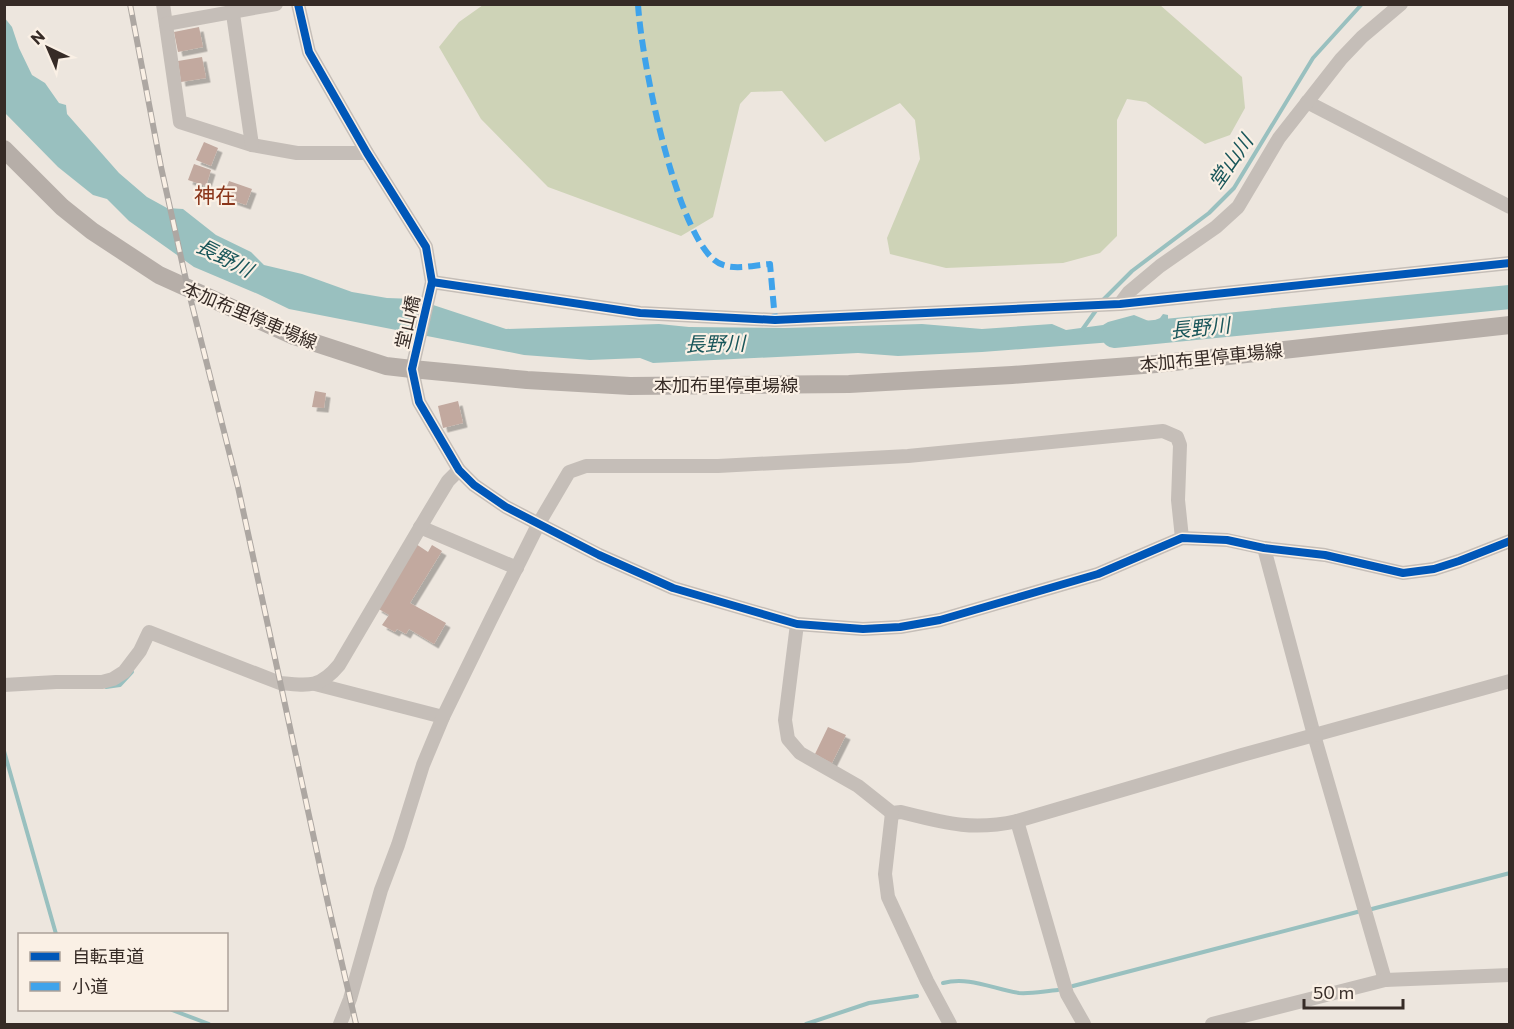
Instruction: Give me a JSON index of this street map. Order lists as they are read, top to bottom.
{
  "streets": {
    "main road": ["本加布里停車場線"],
    "street": ["堂山橋"]
  },
  "crossings": [
    ["本加布里停車場線", "堂山橋"]
  ],
  "districts": ["神在"],
  "water": ["堂山川", "長野川"],
  "legend": ["自転車道", "小道"],
  "scale_bar": "50 m",
  "north": "top left"
}
